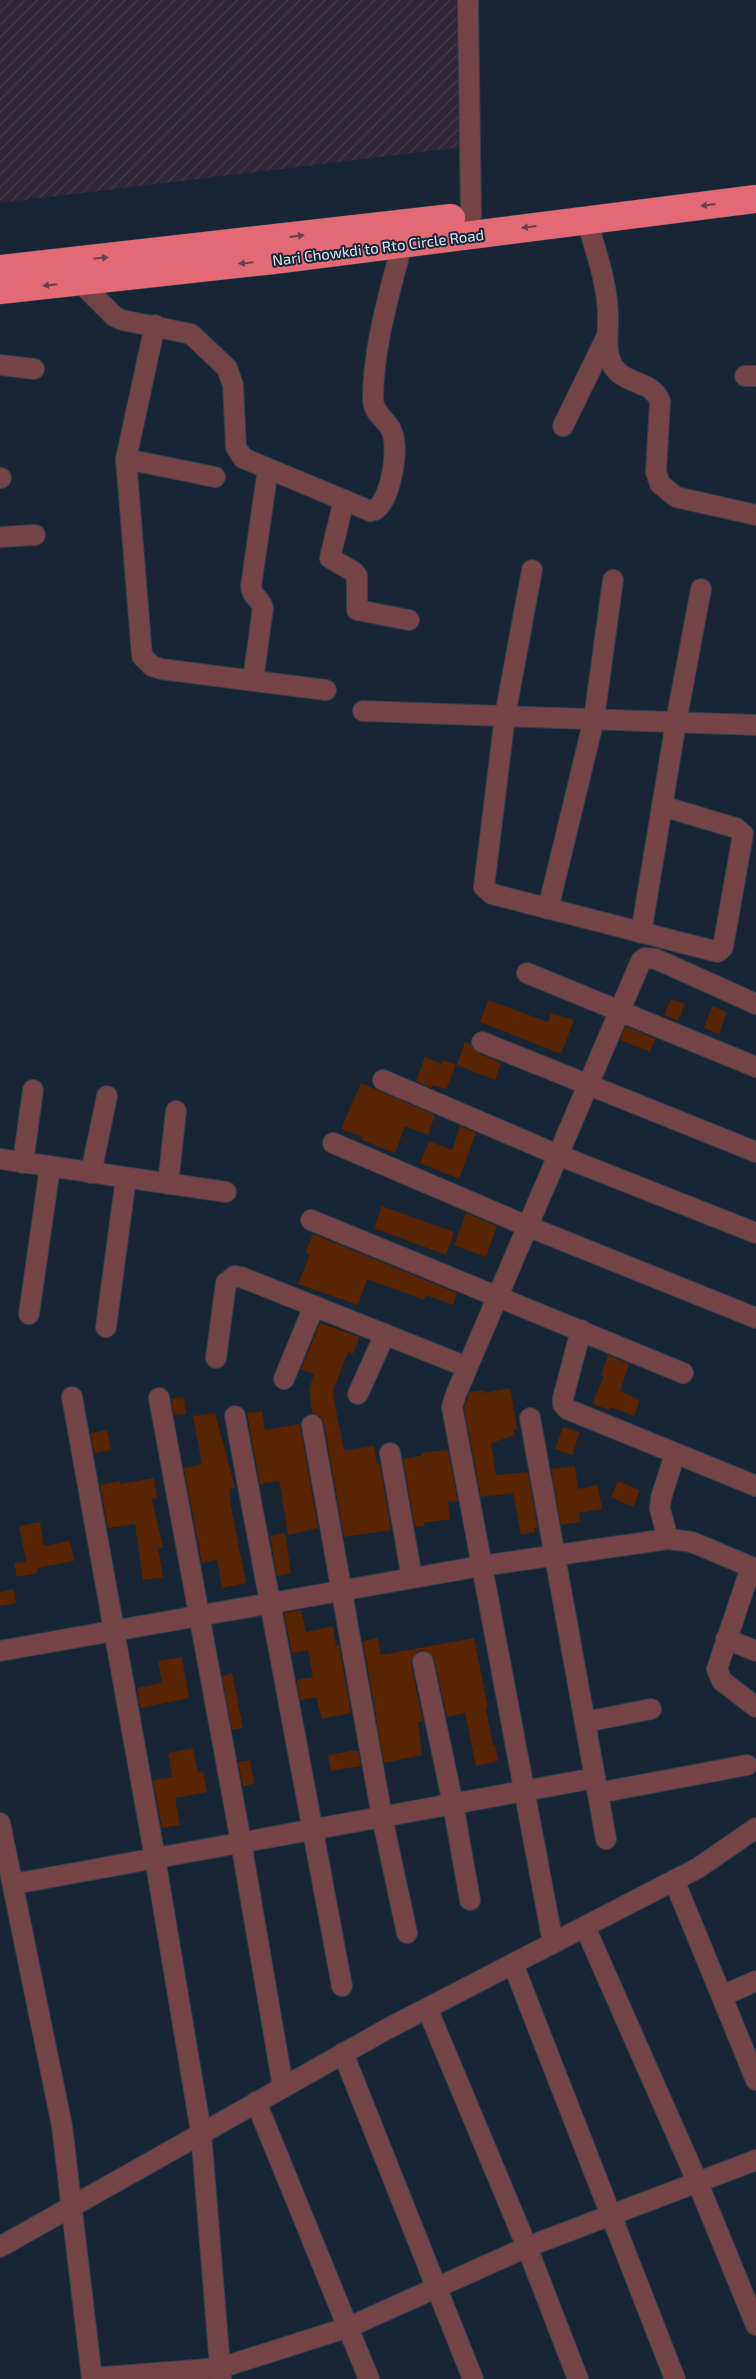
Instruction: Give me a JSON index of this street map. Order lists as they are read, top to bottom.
{
  "streets": {
    "highway": ["Nari Chowkdi to Rto Circle Road"]
  }
}
